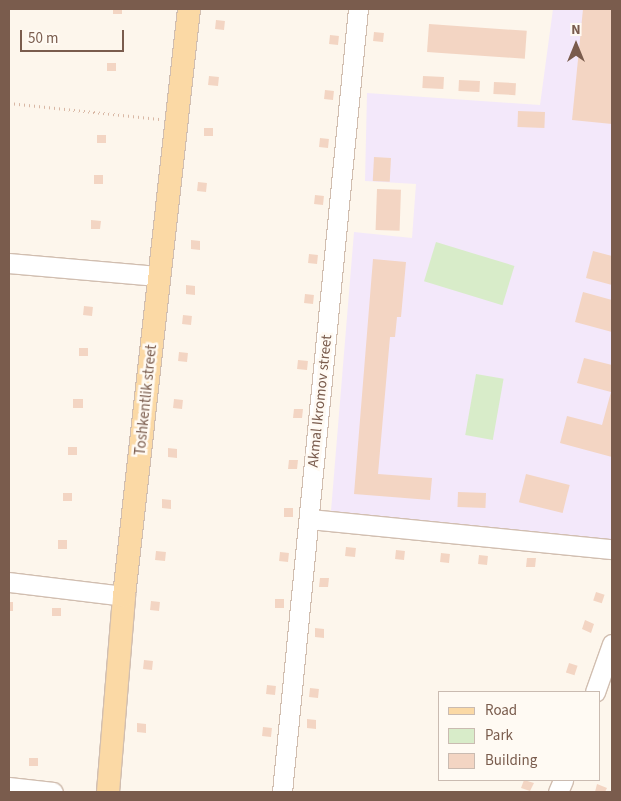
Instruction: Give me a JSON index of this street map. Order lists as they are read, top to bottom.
{
  "streets": {
    "main road": ["Toshkentlik street"],
    "street": ["Akmal Ikromov street"]
  },
  "legend": ["Road", "Park", "Building"],
  "scale_bar": "50 m",
  "north": "top"
}
